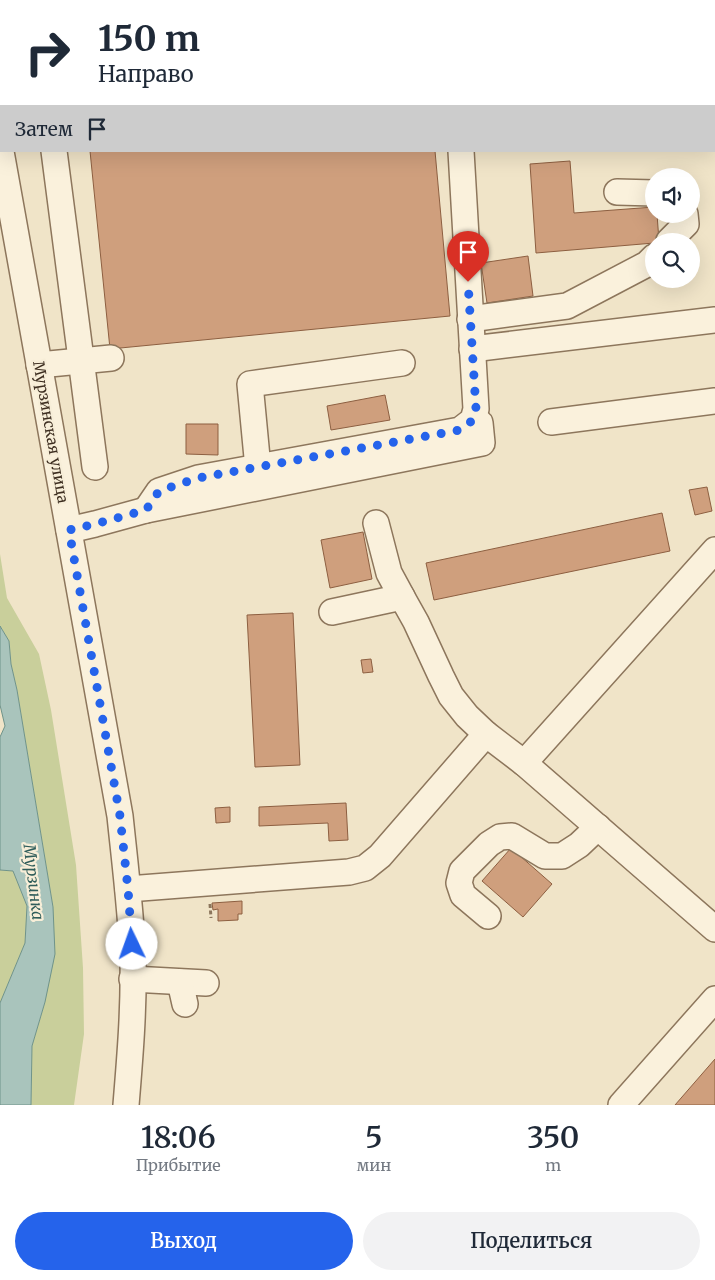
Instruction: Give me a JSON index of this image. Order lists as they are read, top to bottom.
{
  "streets": {
    "street": ["Мурзинская улица"]
  },
  "water": ["Мурзинка"],
  "page": {
    "turn": ["150 m", "Направо"],
    "then": "Затем",
    "eta": [
      "18:06",
      "Прибытие",
      "5",
      "мин",
      "350",
      "m"
    ],
    "buttons": ["Выход", "Поделиться"]
  }
}
